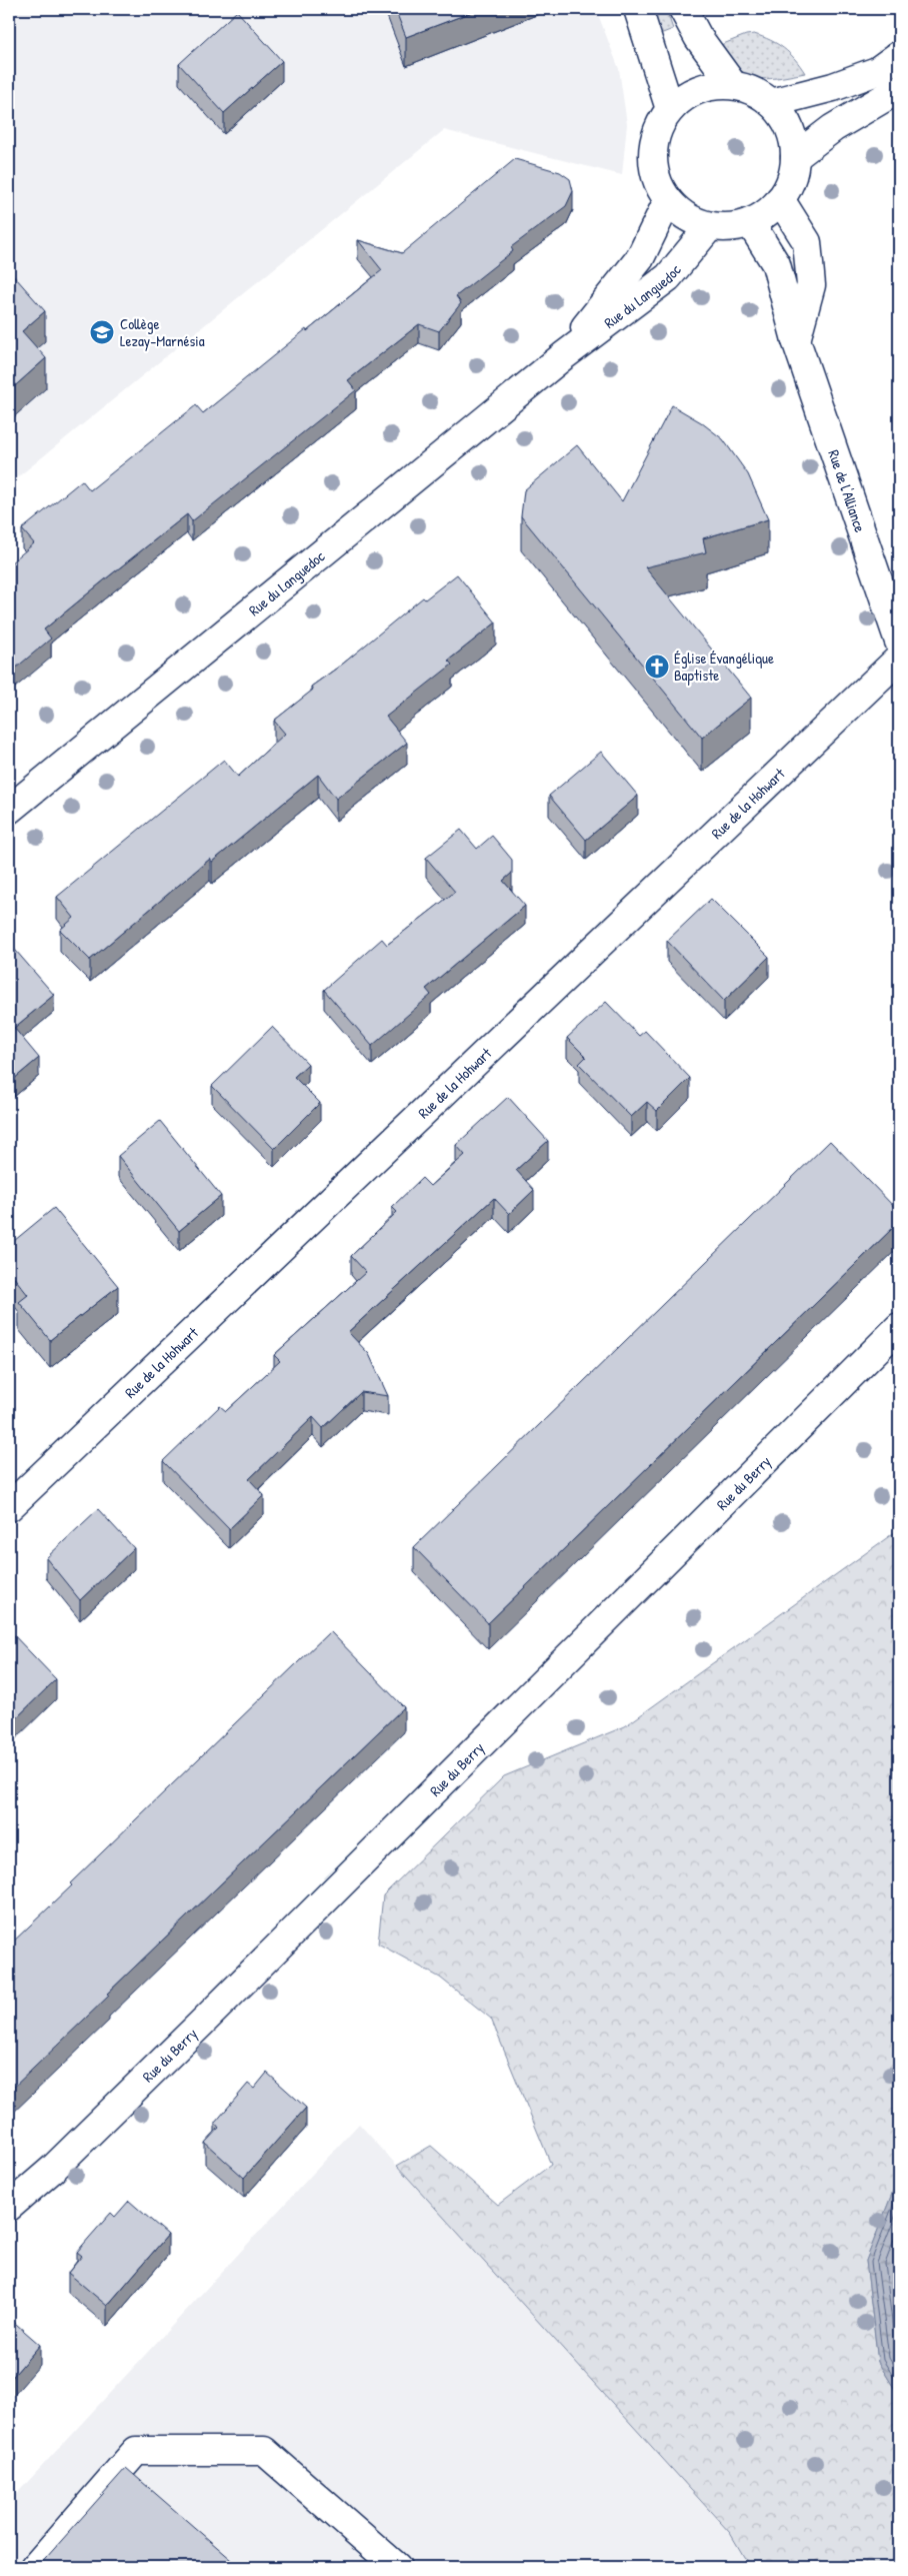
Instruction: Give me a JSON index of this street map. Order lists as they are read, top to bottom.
{
  "streets": {
    "street": [
      "Rue du Languedoc",
      "Rue de l'Alliance",
      "Rue de la Hohwart",
      "Rue du Berry"
    ]
  },
  "crossings": [
    ["Rue du Languedoc", "Rue de l'Alliance"]
  ],
  "places": {
    "school or university": ["Collège Lezay-Marnésia"],
    "church": ["Église Évangélique Baptiste"]
  }
}
